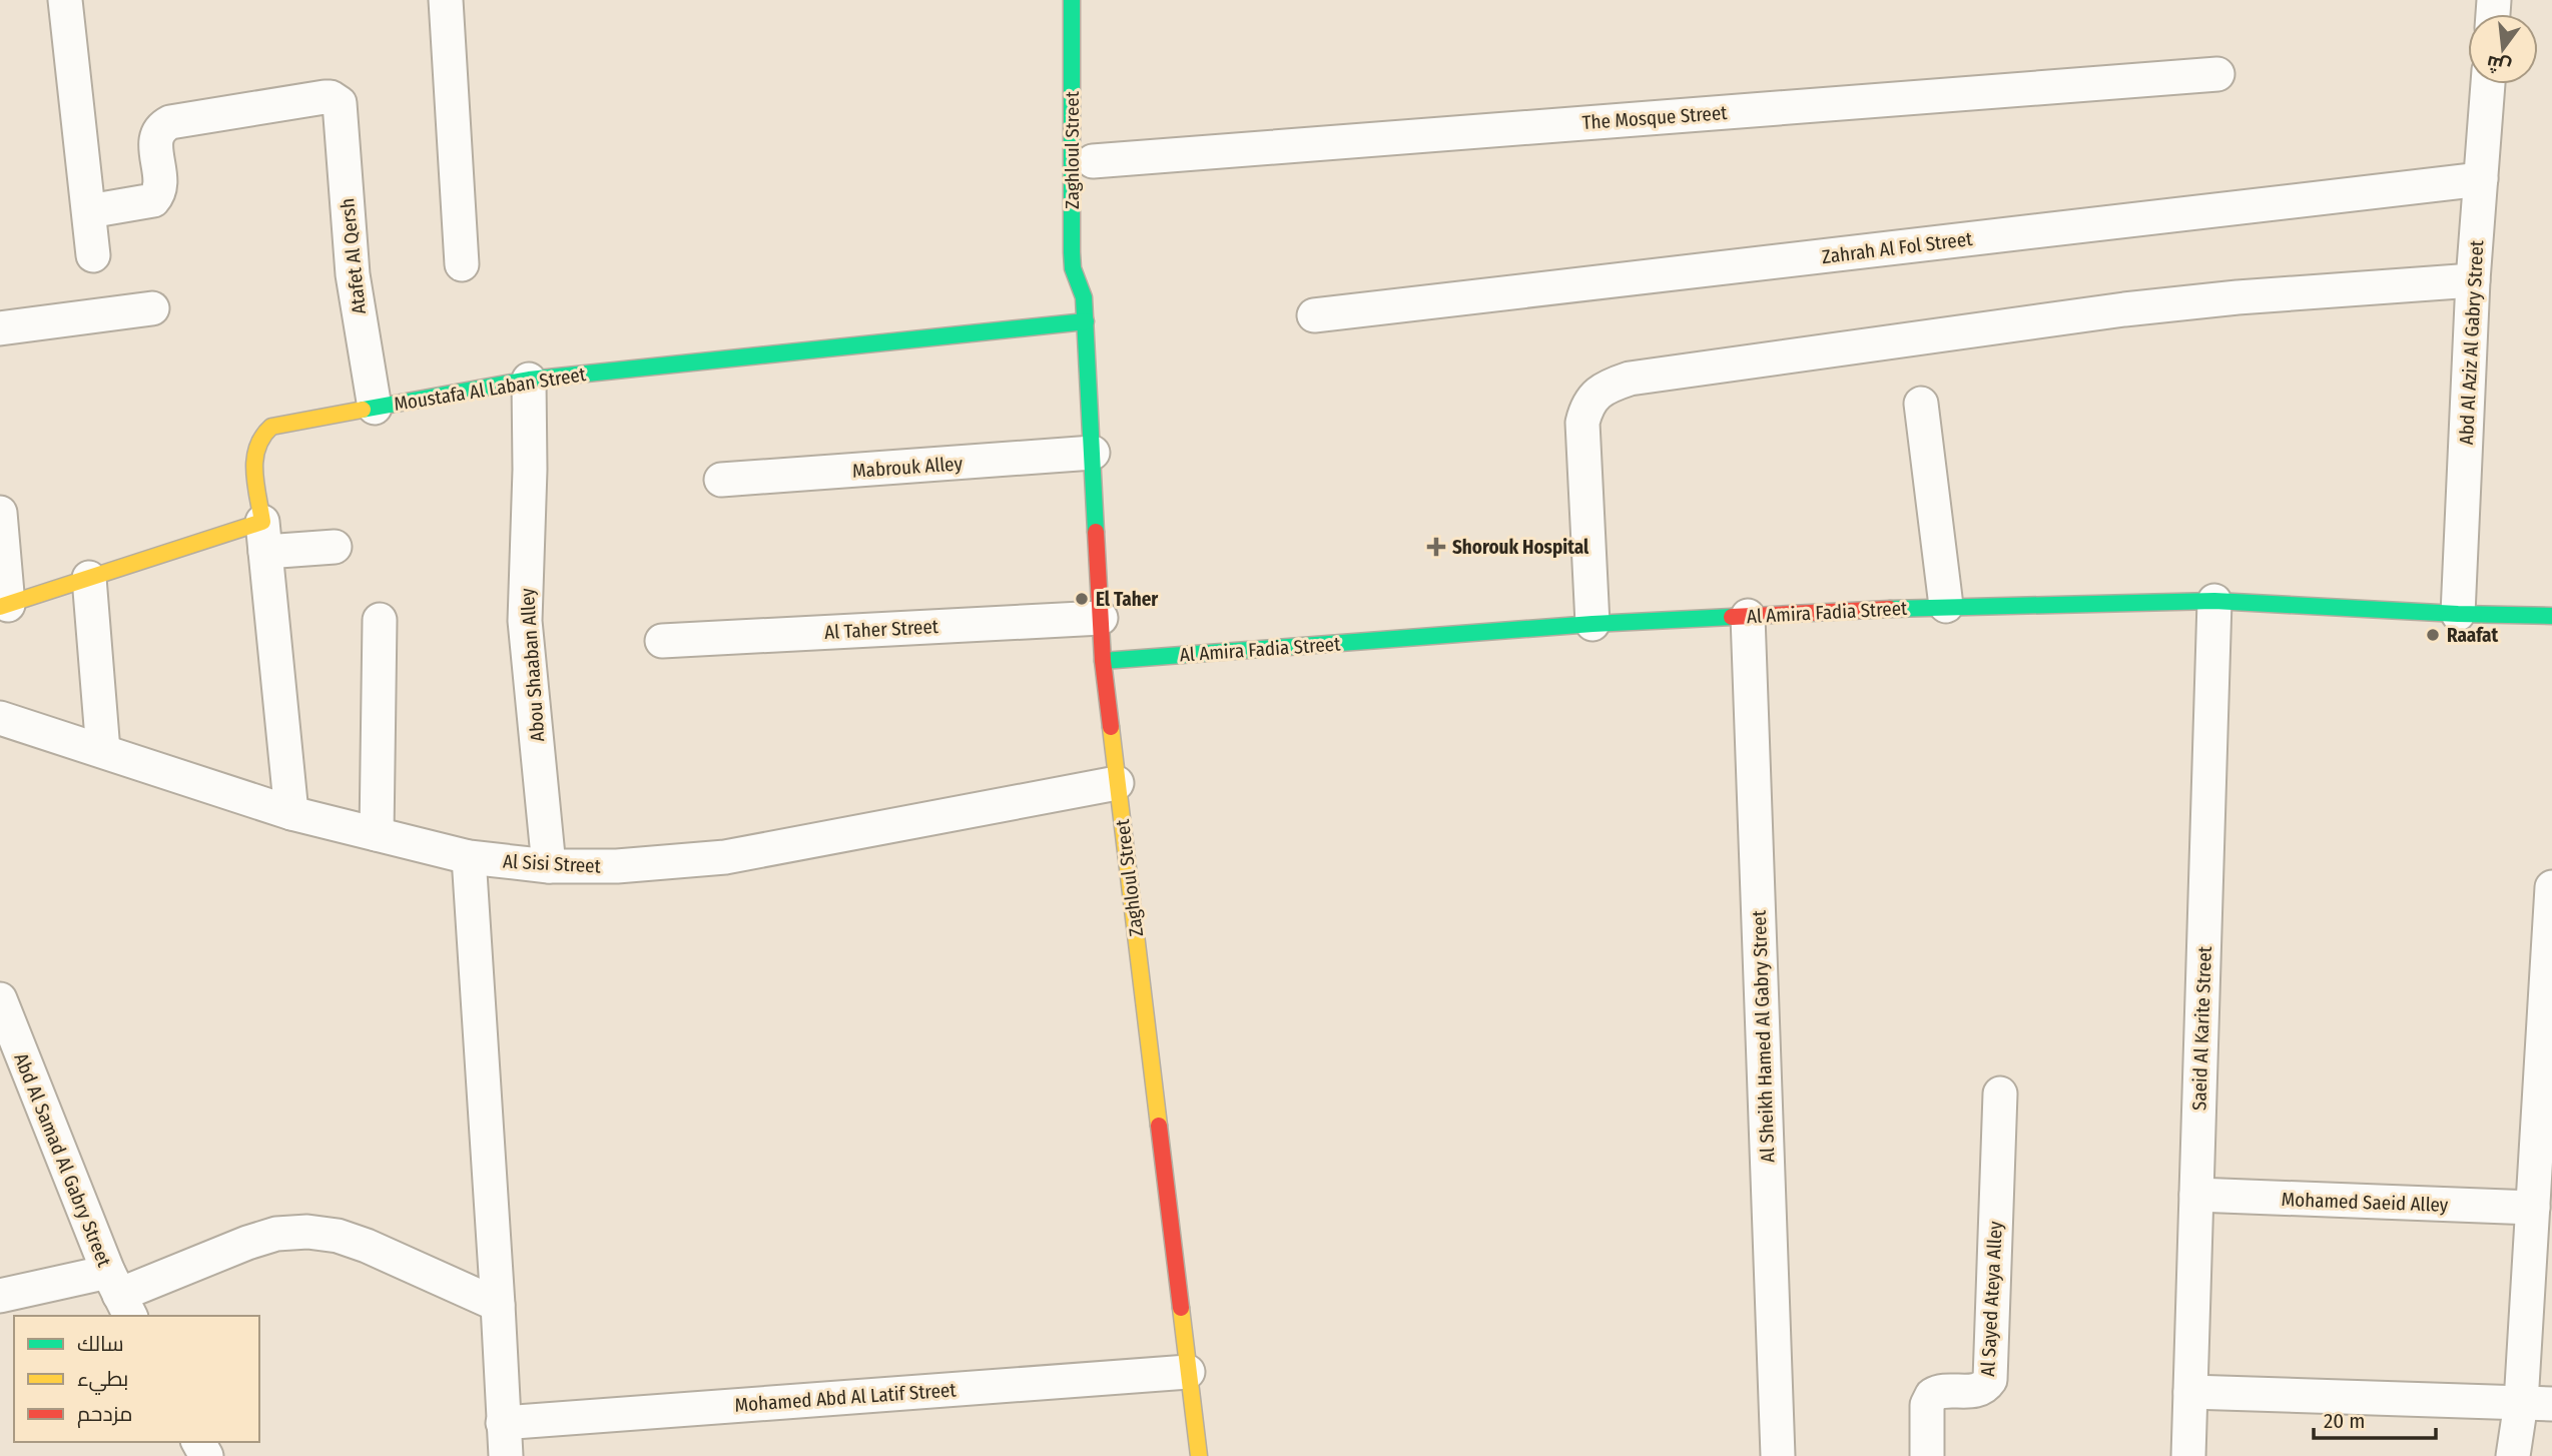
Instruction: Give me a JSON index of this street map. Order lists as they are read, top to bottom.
{
  "streets": {
    "street": [
      "The Mosque Street",
      "Zaghloul Street",
      "Zahrah Al Fol Street",
      "Atafet Al Qersh",
      "Abd Al Aziz Al Gabry Street",
      "Moustafa Al Laban Street",
      "Mabrouk Alley",
      "Al Amira Fadia Street",
      "Al Taher Street",
      "Abou Shaaban Alley",
      "Al Sisi Street",
      "Saeid Al Karite Street",
      "Al Sheikh Hamed Al Gabry Street",
      "Abd Al Samad Al Gabry Street",
      "Mohamed Saeid Alley",
      "Al Sayed Ateya Alley",
      "Mohamed Abd Al Latif Street"
    ]
  },
  "crossings": [
    ["Zaghloul Street", "Moustafa Al Laban Street"],
    ["Zaghloul Street", "Mabrouk Alley"],
    ["Zaghloul Street", "Al Amira Fadia Street"],
    ["Zaghloul Street", "Al Taher Street"],
    ["Zaghloul Street", "Al Sisi Street"],
    ["Zaghloul Street", "Mohamed Abd Al Latif Street"],
    ["Zahrah Al Fol Street", "Abd Al Aziz Al Gabry Street"],
    ["Atafet Al Qersh", "Moustafa Al Laban Street"],
    ["Abd Al Aziz Al Gabry Street", "Al Amira Fadia Street"],
    ["Moustafa Al Laban Street", "Abou Shaaban Alley"],
    ["Al Amira Fadia Street", "Saeid Al Karite Street"],
    ["Al Amira Fadia Street", "Al Sheikh Hamed Al Gabry Street"],
    ["Abou Shaaban Alley", "Al Sisi Street"],
    ["Saeid Al Karite Street", "Mohamed Saeid Alley"]
  ],
  "places": {
    "health": ["Shorouk Hospital"],
    "other": ["El Taher", "Raafat"]
  },
  "legend": ["سالك", "بطيء", "مزدحم"],
  "scale_bar": "20 m",
  "north": "bottom"
}
